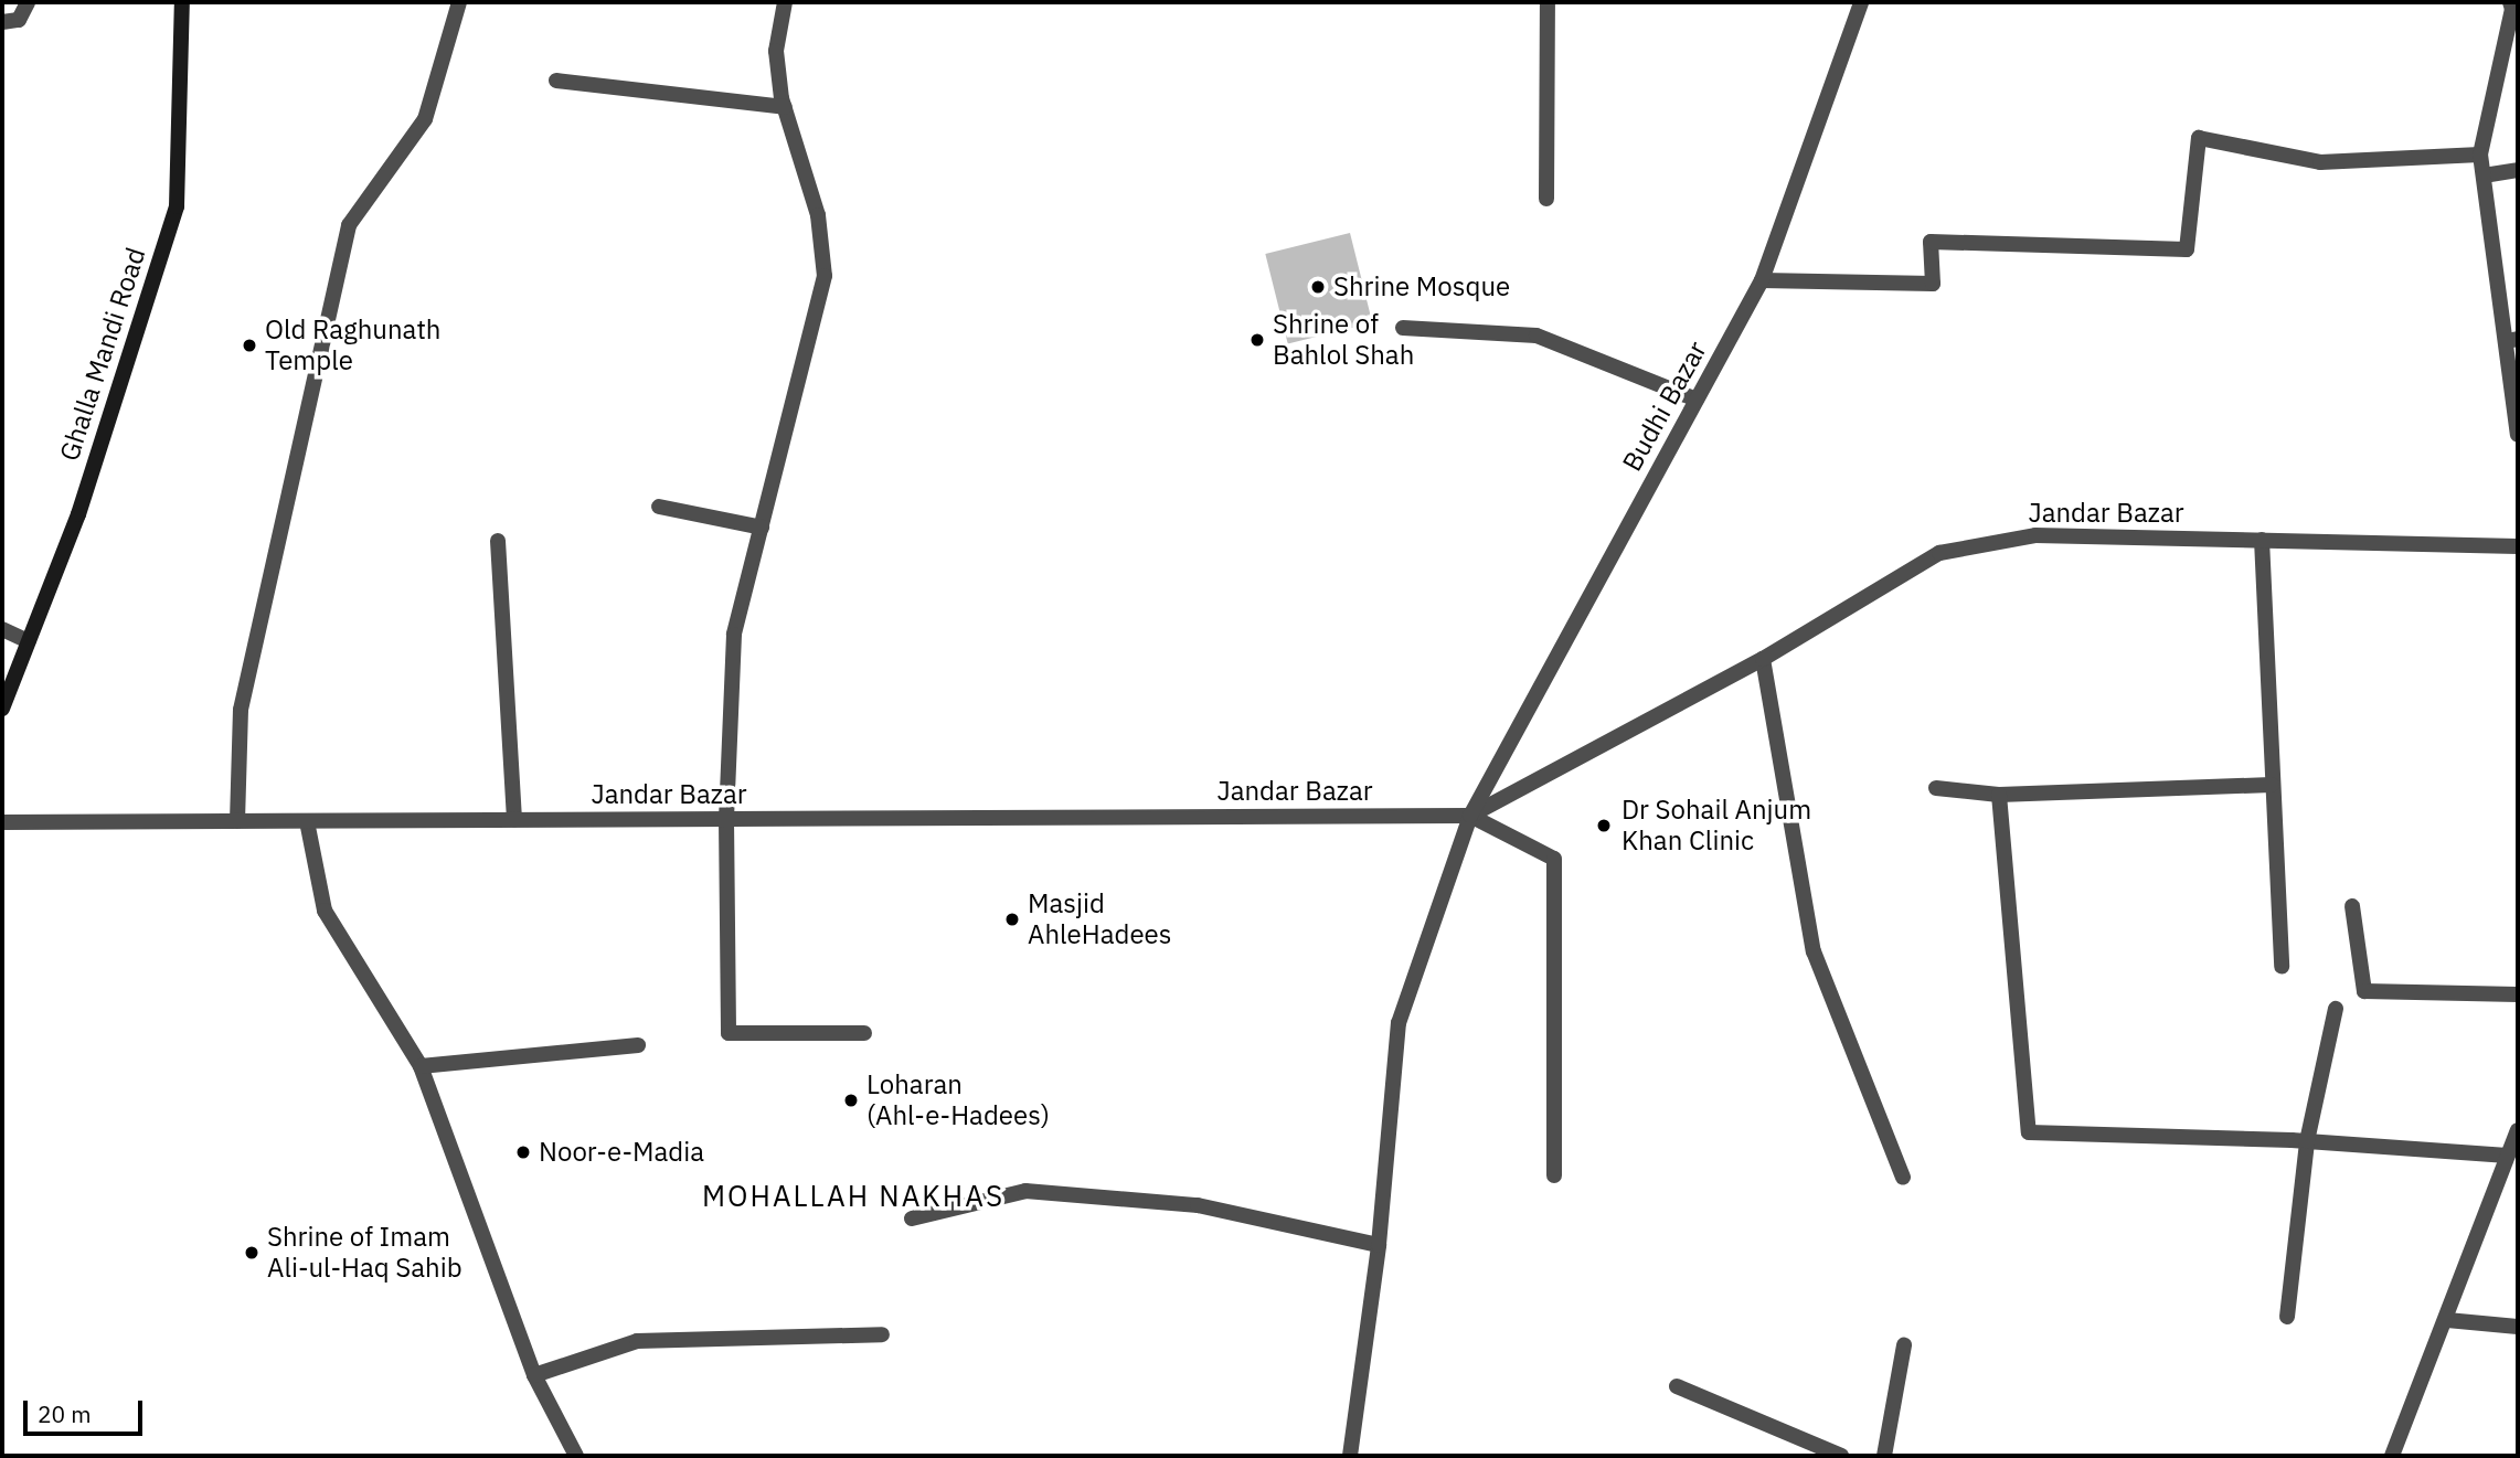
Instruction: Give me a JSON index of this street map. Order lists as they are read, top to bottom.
{
  "streets": {
    "main road": ["Ghalla Mandi Road"],
    "street": ["Budhi Bazar", "Jandar Bazar"]
  },
  "crossings": [
    ["Budhi Bazar", "Jandar Bazar"]
  ],
  "districts": ["MOHALLAH NAKHAS"],
  "places": [
    "Shrine Mosque",
    "Shrine of Bahlol Shah",
    "Old Raghunath Temple",
    "Dr Sohail Anjum Khan Clinic",
    "Masjid AhleHadees",
    "Loharan (Ahl-e-Hadees)",
    "Noor-e-Madia",
    "Shrine of Imam Ali-ul-Haq Sahib"
  ],
  "scale_bar": "20 m"
}
